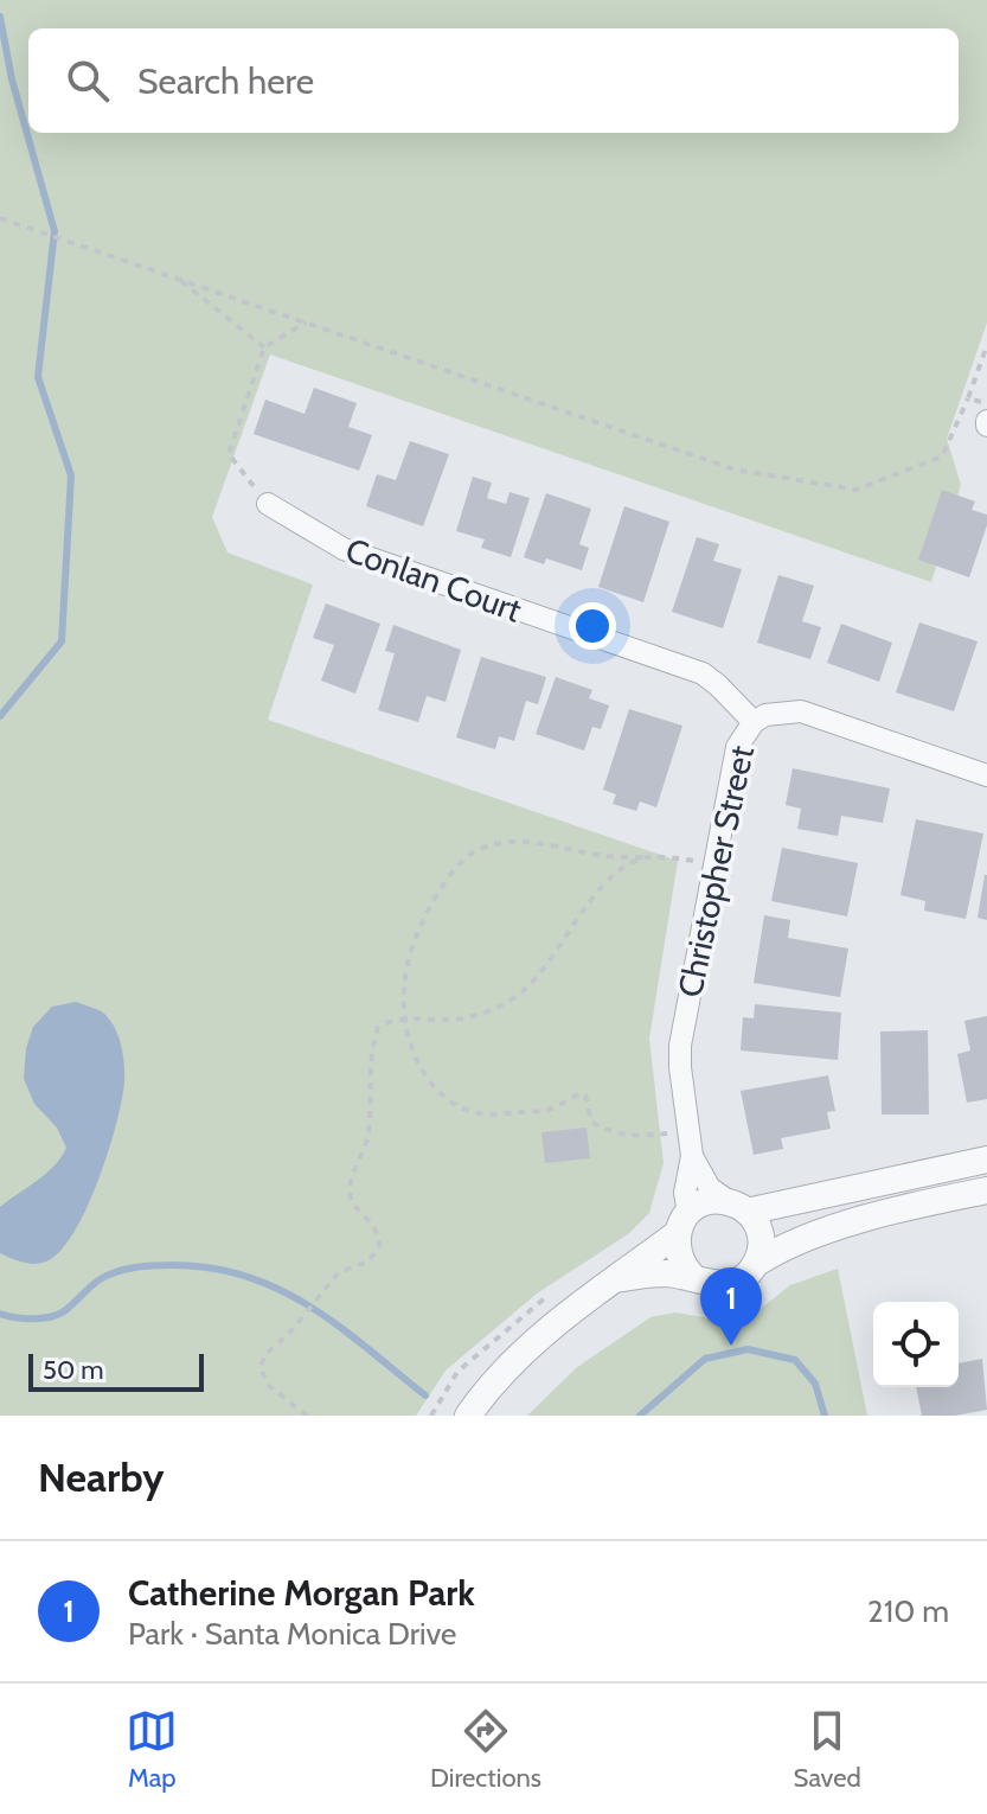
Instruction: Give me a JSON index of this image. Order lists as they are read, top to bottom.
{
  "streets": {
    "street": ["Conlan Court", "Christopher Street"]
  },
  "crossings": [
    ["Conlan Court", "Christopher Street"]
  ],
  "scale_bar": "50 m",
  "page": {
    "search": "Search here",
    "pins": "1",
    "scale": "50 m",
    "heading": "Nearby",
    "list": [
      {
        "mark": "1",
        "name": "Catherine Morgan Park",
        "note": "Park · Santa Monica Drive",
        "value": "210 m"
      }
    ],
    "nav": ["Map", "Directions", "Saved"]
  }
}
